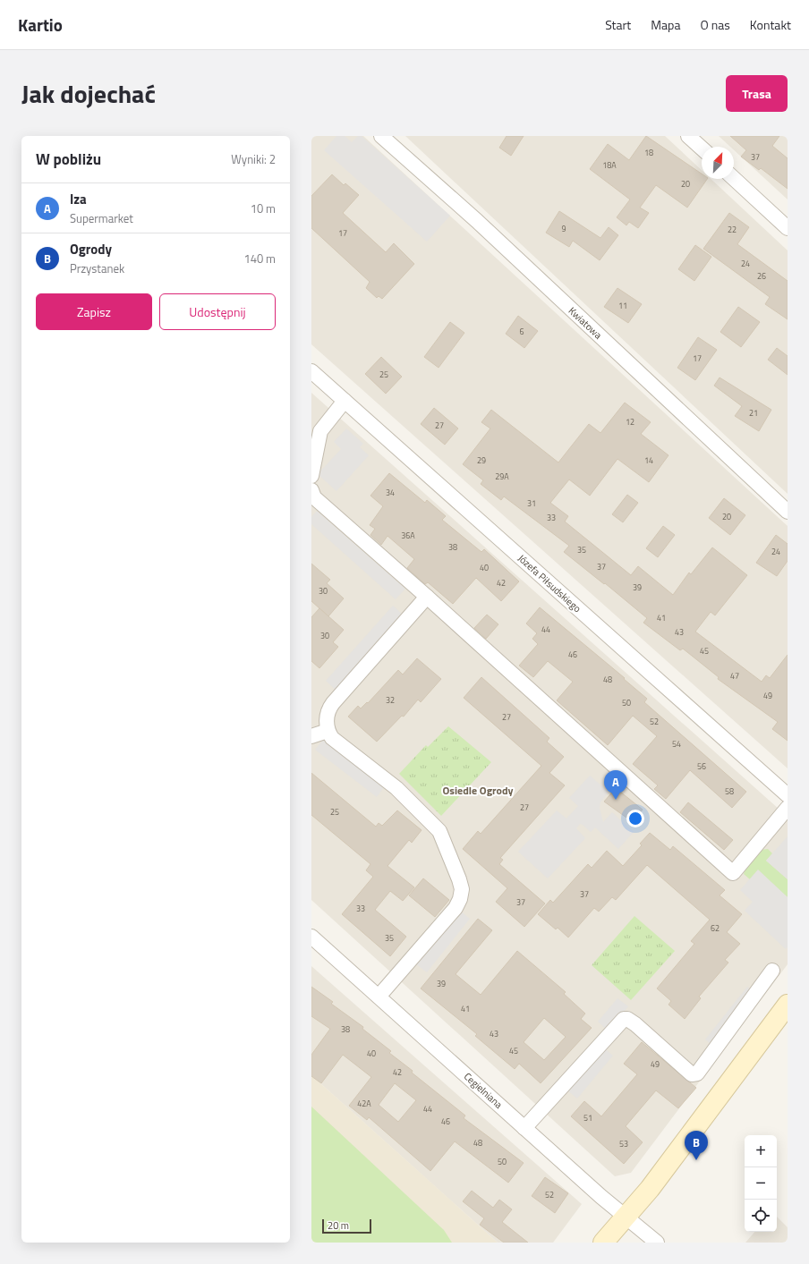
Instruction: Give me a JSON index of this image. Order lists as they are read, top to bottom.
{
  "streets": {
    "street": ["Kwiatowa", "Józefa Piłsudskiego", "Cegielniana"]
  },
  "districts": ["Osiedle Ogrody"],
  "house_numbers": [
    "18",
    "37",
    "18A",
    "20",
    "9",
    "22",
    "17",
    "24",
    "26",
    "11",
    "6",
    "17",
    "25",
    "21",
    "12",
    "27",
    "29",
    "14",
    "29A",
    "34",
    "31",
    "20",
    "33",
    "36A",
    "38",
    "35",
    "24",
    "37",
    "40",
    "42",
    "39",
    "30",
    "41",
    "44",
    "43",
    "30",
    "45",
    "46",
    "47",
    "48",
    "49",
    "32",
    "50",
    "27",
    "52",
    "54",
    "56",
    "58",
    "27",
    "25",
    "37",
    "37",
    "33",
    "62",
    "35",
    "39",
    "41",
    "38",
    "43",
    "45",
    "40",
    "49",
    "42",
    "42A",
    "44",
    "51",
    "46",
    "48",
    "53",
    "50",
    "52"
  ],
  "scale_bar": "20 m",
  "north": "top right",
  "page": {
    "header": "Kartio",
    "nav": [
      "Start",
      "Mapa",
      "O nas",
      "Kontakt"
    ],
    "title": "Jak dojechać",
    "buttons": [
      "Trasa",
      ["Zapisz", "Udostępnij"]
    ],
    "heading": ["W pobliżu", "Wyniki: 2"],
    "list": [
      {
        "mark": "A",
        "name": "Iza",
        "note": "Supermarket",
        "value": "10 m"
      },
      {
        "mark": "B",
        "name": "Ogrody",
        "note": "Przystanek",
        "value": "140 m"
      }
    ],
    "pins": ["A", "B"],
    "map_buttons": ["+", "−"],
    "scale": "20 m"
  }
}
